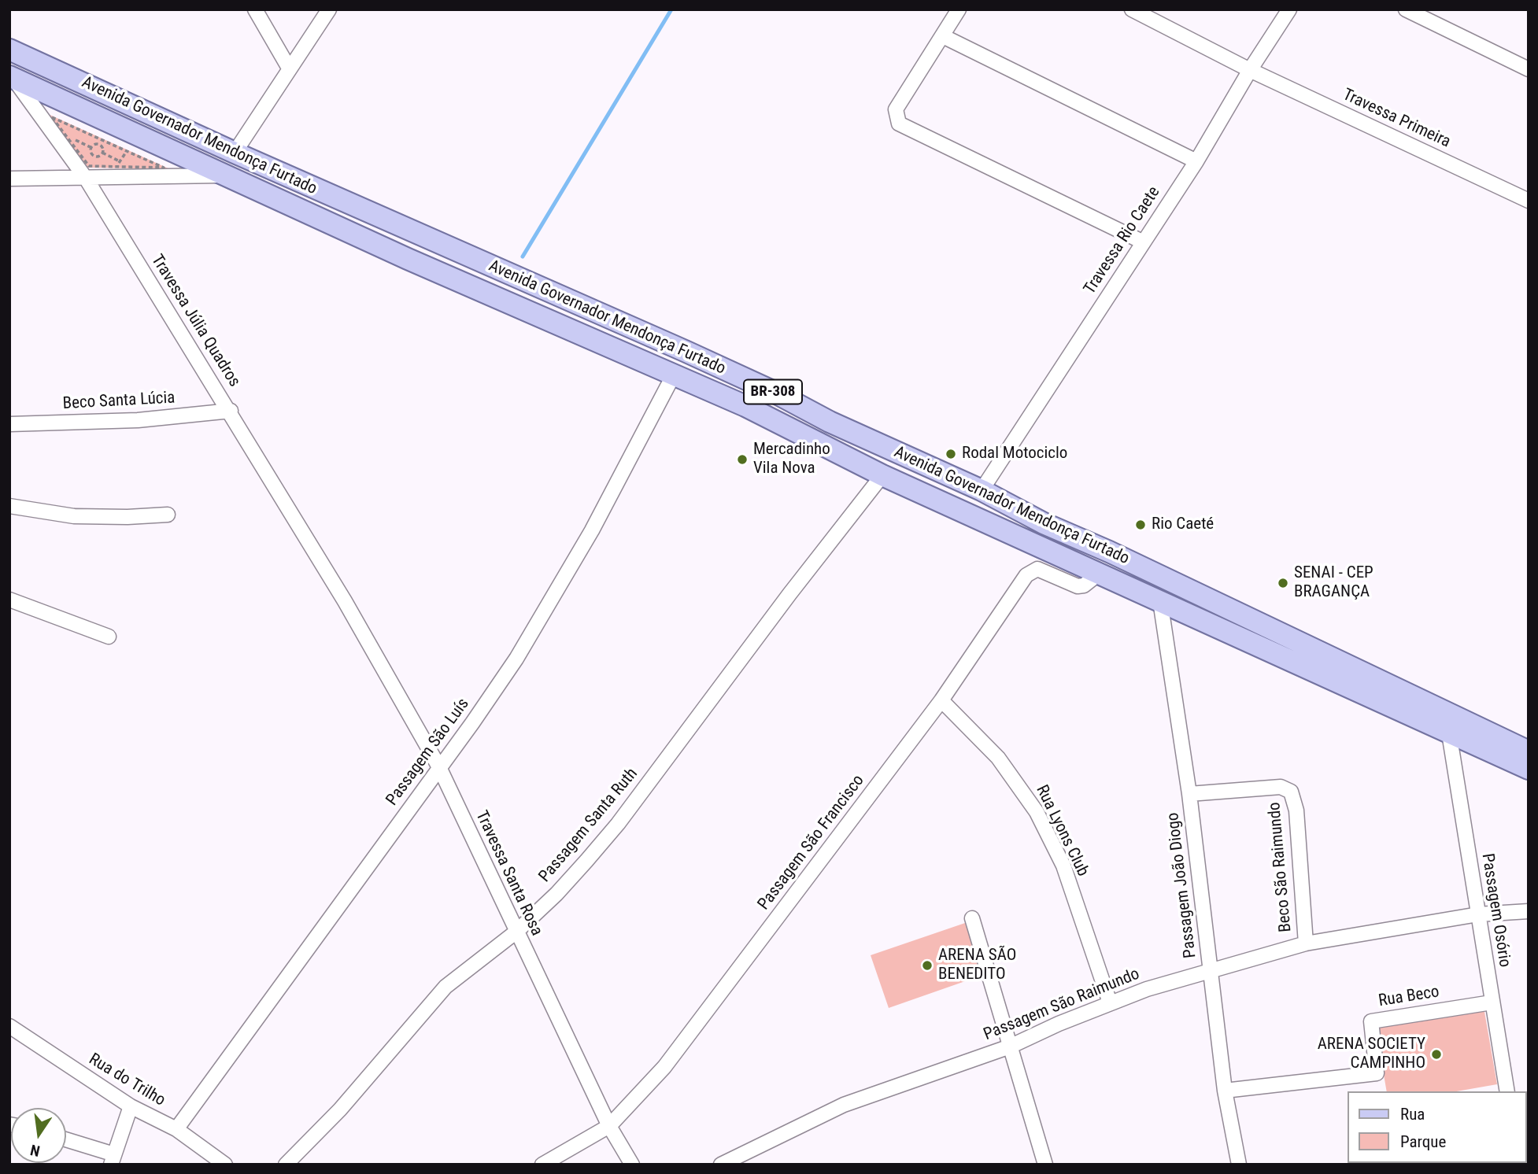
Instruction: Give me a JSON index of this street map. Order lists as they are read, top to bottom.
{
  "streets": {
    "main road": ["Avenida Governador Mendonça Furtado", "BR-308"],
    "street": [
      "Travessa Primeira",
      "Travessa Rio Caete",
      "Travessa Júlia Quadros",
      "Beco Santa Lúcia",
      "Passagem São Luís",
      "Passagem Santa Ruth",
      "Rua Lyons Club",
      "Passagem São Francisco",
      "Beco São Raimundo",
      "Travessa Santa Rosa",
      "Passagem João Diogo",
      "Passagem Osório",
      "Rua Beco",
      "Passagem São Raimundo",
      "Rua do Trilho"
    ]
  },
  "crossings": [
    ["Travessa Primeira", "Travessa Rio Caete"],
    ["Avenida Governador Mendonça Furtado", "Travessa Rio Caete"],
    ["Avenida Governador Mendonça Furtado", "Travessa Júlia Quadros"],
    ["Avenida Governador Mendonça Furtado", "Passagem São Luís"],
    ["Avenida Governador Mendonça Furtado", "Passagem Santa Ruth"],
    ["Avenida Governador Mendonça Furtado", "Passagem São Francisco"],
    ["Avenida Governador Mendonça Furtado", "Passagem João Diogo"],
    ["Avenida Governador Mendonça Furtado", "Passagem Osório"],
    ["Travessa Júlia Quadros", "Beco Santa Lúcia"],
    ["Travessa Júlia Quadros", "Travessa Santa Rosa"],
    ["Passagem São Luís", "Travessa Santa Rosa"],
    ["Passagem São Luís", "Rua do Trilho"],
    ["Passagem Santa Ruth", "Travessa Santa Rosa"],
    ["Rua Lyons Club", "Passagem São Francisco"],
    ["Rua Lyons Club", "Passagem São Raimundo"],
    ["Passagem São Francisco", "Travessa Santa Rosa"],
    ["Beco São Raimundo", "Passagem João Diogo"],
    ["Beco São Raimundo", "Passagem São Raimundo"],
    ["Passagem João Diogo", "Rua Beco"],
    ["Passagem João Diogo", "Passagem São Raimundo"],
    ["Passagem Osório", "Rua Beco"],
    ["Passagem Osório", "Passagem São Raimundo"]
  ],
  "places": [
    "Rodal Motociclo",
    "Mercadinho Vila Nova",
    "Rio Caeté",
    "SENAI - CEP BRAGANÇA",
    "ARENA SÃO BENEDITO",
    "ARENA SOCIETY CAMPINHO"
  ],
  "legend": ["Rua", "Parque"],
  "north": "bottom"
}
